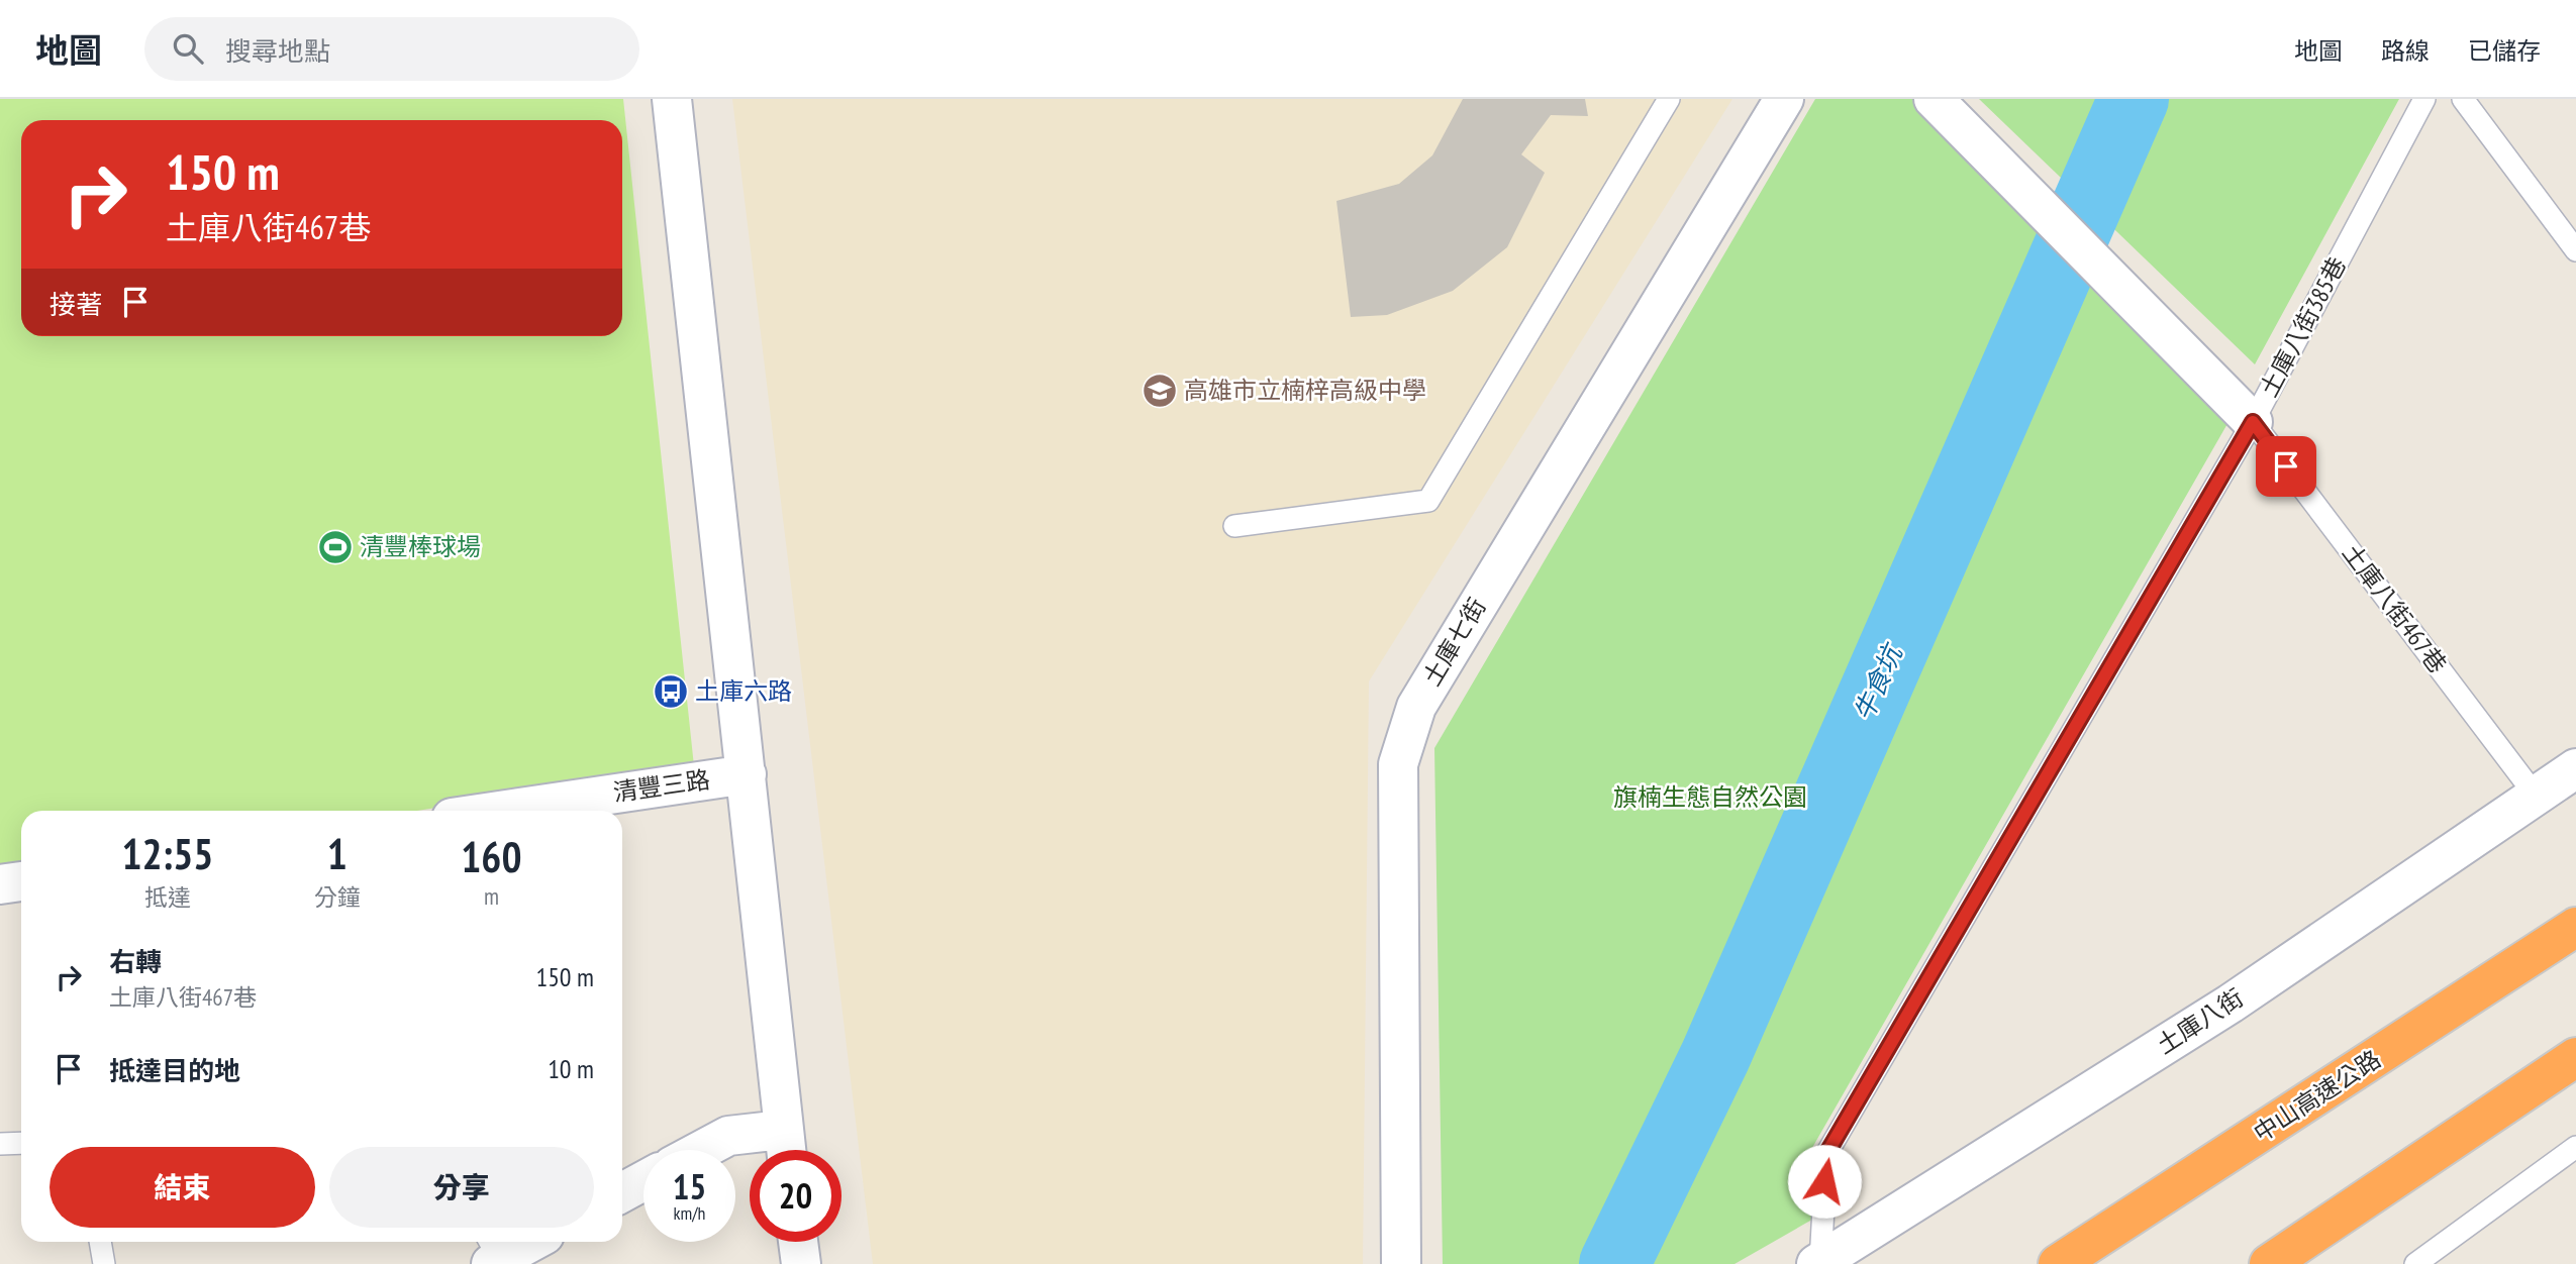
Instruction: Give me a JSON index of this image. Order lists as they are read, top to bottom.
{
  "streets": {
    "highway": ["中山高速公路"],
    "street": ["土庫七街", "清豐三路", "土庫八街"],
    "lane": ["土庫八街385巷", "土庫八街467巷"]
  },
  "crossings": [
    ["土庫八街385巷", "土庫八街467巷"],
    ["土庫八街385巷", "土庫八街"],
    ["土庫八街467巷", "土庫八街"]
  ],
  "water": ["牛食坑"],
  "parks": ["旗楠生態自然公園"],
  "places": {
    "school or university": ["高雄市立楠梓高級中學"],
    "sports": ["清豐棒球場"],
    "bus stop": ["土庫六路"]
  },
  "page": {
    "header": "地圖",
    "search": "搜尋地點",
    "nav": ["地圖", "路線", "已儲存"],
    "turn": ["150 m", "土庫八街467巷"],
    "then": "接著",
    "eta": [
      "12:55",
      "抵達",
      "1",
      "分鐘",
      "160",
      "m"
    ],
    "list": [
      {
        "name": "右轉",
        "note": "土庫八街467巷",
        "value": "150 m"
      },
      {
        "name": "抵達目的地",
        "value": "10 m"
      }
    ],
    "buttons": ["結束", "分享"],
    "speed": "15 km/h",
    "limit": "20"
  }
}
